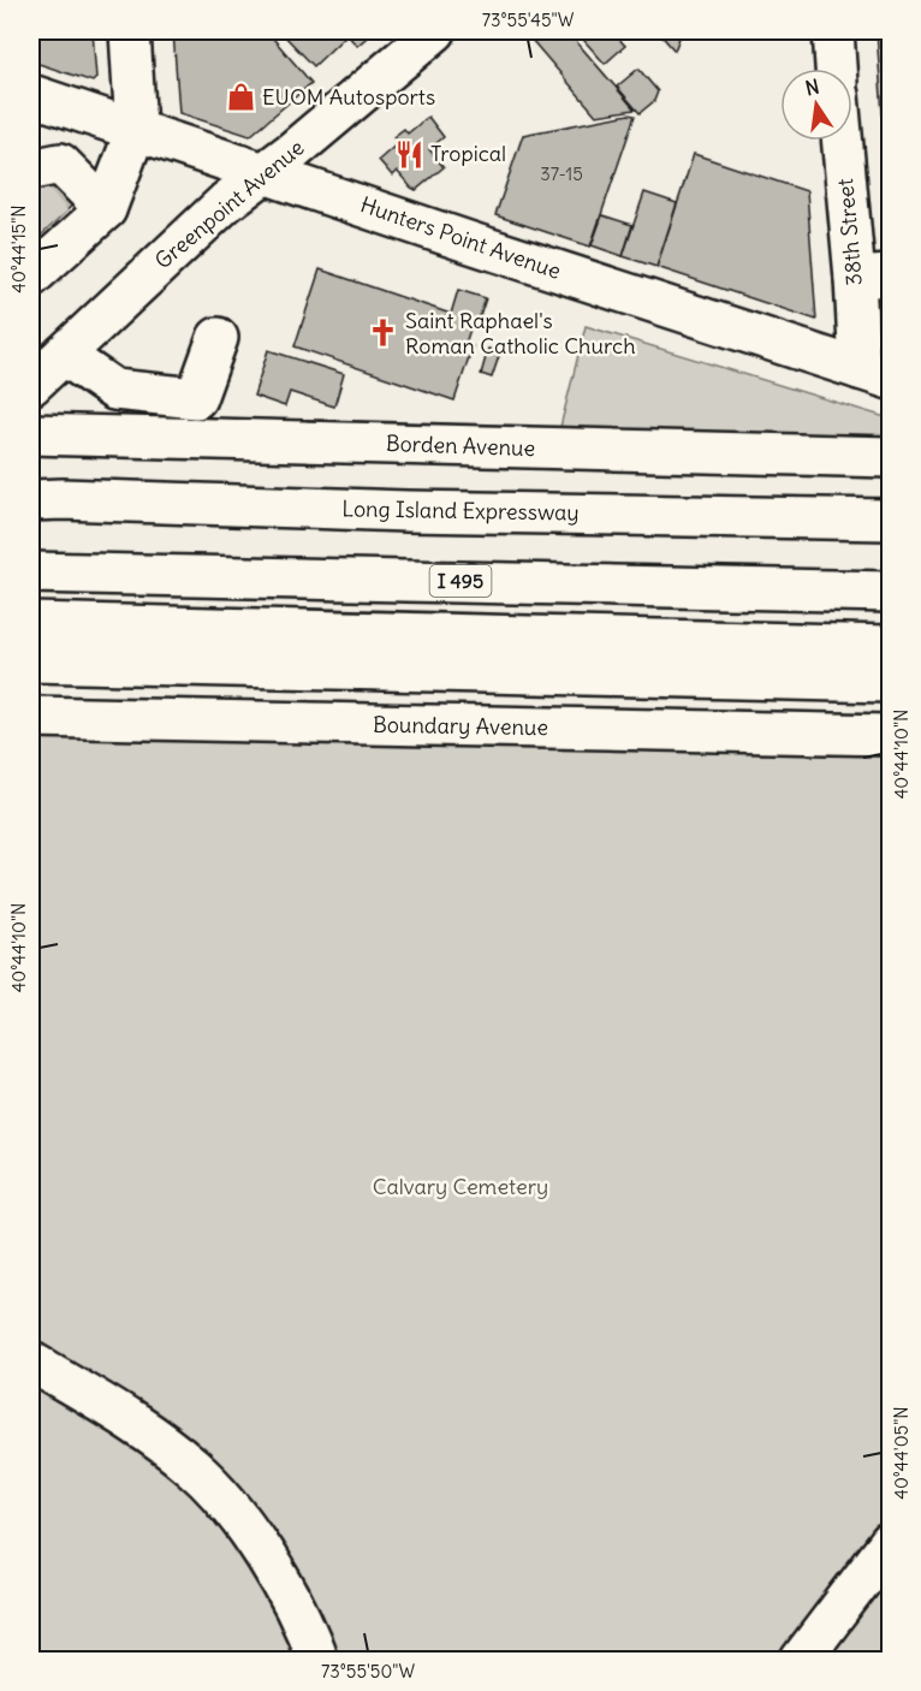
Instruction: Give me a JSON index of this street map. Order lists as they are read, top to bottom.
{
  "streets": {
    "main road": [
      "Greenpoint Avenue",
      "38th Street",
      "Hunters Point Avenue",
      "Borden Avenue",
      "Long Island Expressway",
      "I 495",
      "Boundary Avenue"
    ]
  },
  "crossings": [
    ["Greenpoint Avenue", "Hunters Point Avenue"],
    ["38th Street", "Hunters Point Avenue"]
  ],
  "parks": ["Calvary Cemetery"],
  "places": {
    "shop": ["EUOM Autosports"],
    "restaurant": ["Tropical"],
    "church": ["Saint Raphael's Roman Catholic Church"]
  },
  "house_numbers": ["37-15"],
  "north": "top",
  "coordinates": [
    "73°55'45\"W",
    "40°44'15\"N",
    "40°44'10\"N",
    "40°44'05\"N",
    "73°55'50\"W"
  ]
}
